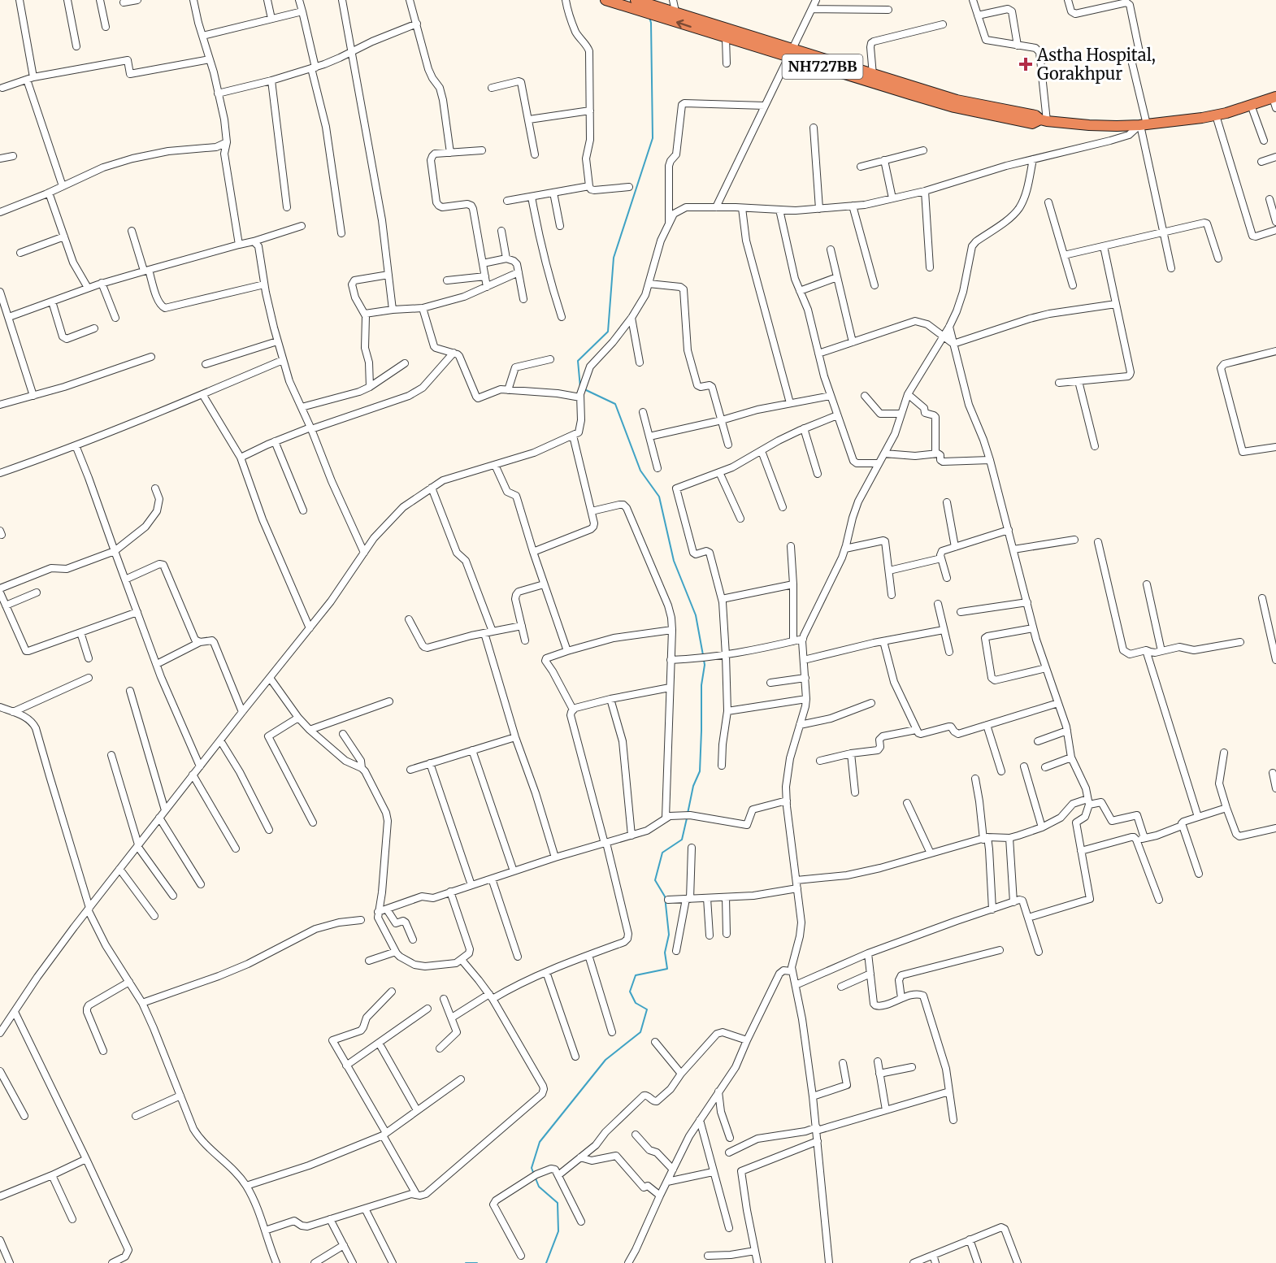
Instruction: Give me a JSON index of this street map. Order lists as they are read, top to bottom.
{
  "streets": {
    "highway": ["NH727BB"]
  },
  "places": {
    "health": ["Astha Hospital, Gorakhpur"]
  }
}
